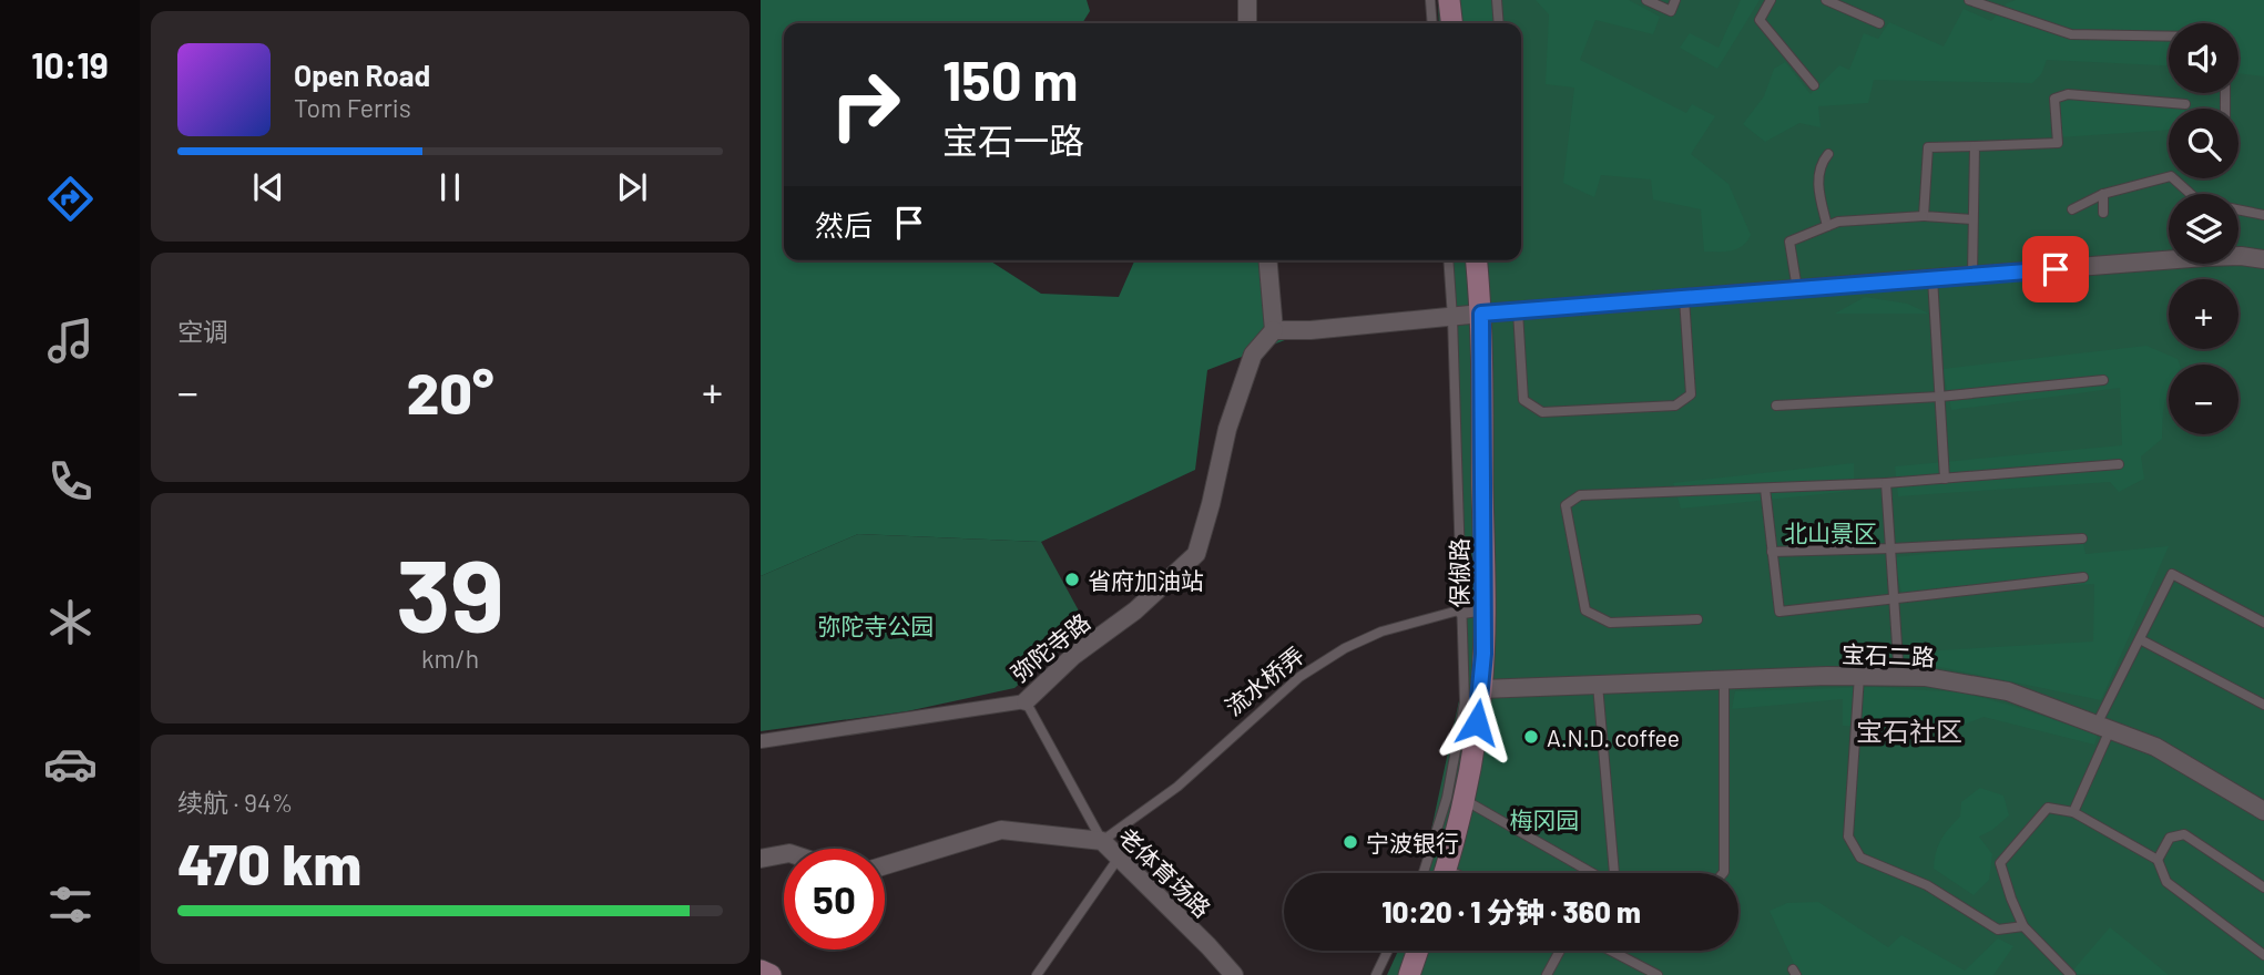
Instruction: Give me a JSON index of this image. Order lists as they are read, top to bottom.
{
  "streets": {
    "main road": ["保俶路"],
    "street": ["弥陀寺路", "宝石二路", "老体育场路"],
    "lane": ["流水桥弄"]
  },
  "crossings": [
    ["保俶路", "宝石二路"],
    ["保俶路", "流水桥弄"],
    ["流水桥弄", "老体育场路"]
  ],
  "districts": ["宝石社区"],
  "parks": ["北山景区", "弥陀寺公园", "梅冈园"],
  "places": ["省府加油站", "A.N.D. coffee", "宁波银行"],
  "page": {
    "tabs": "10:19",
    "map_buttons": ["+", "−"],
    "turn": ["150 m", "宝石一路"],
    "song": ["Open Road", "Tom Ferris"],
    "then": "然后",
    "tile": [
      "空调",
      ["39", "km/h"],
      ["续航 · 94%", "470 km"]
    ],
    "heat": ["−", "20°", "+"],
    "limit": "50",
    "trip": "10:20 · 1 分钟 · 360 m"
  }
}
